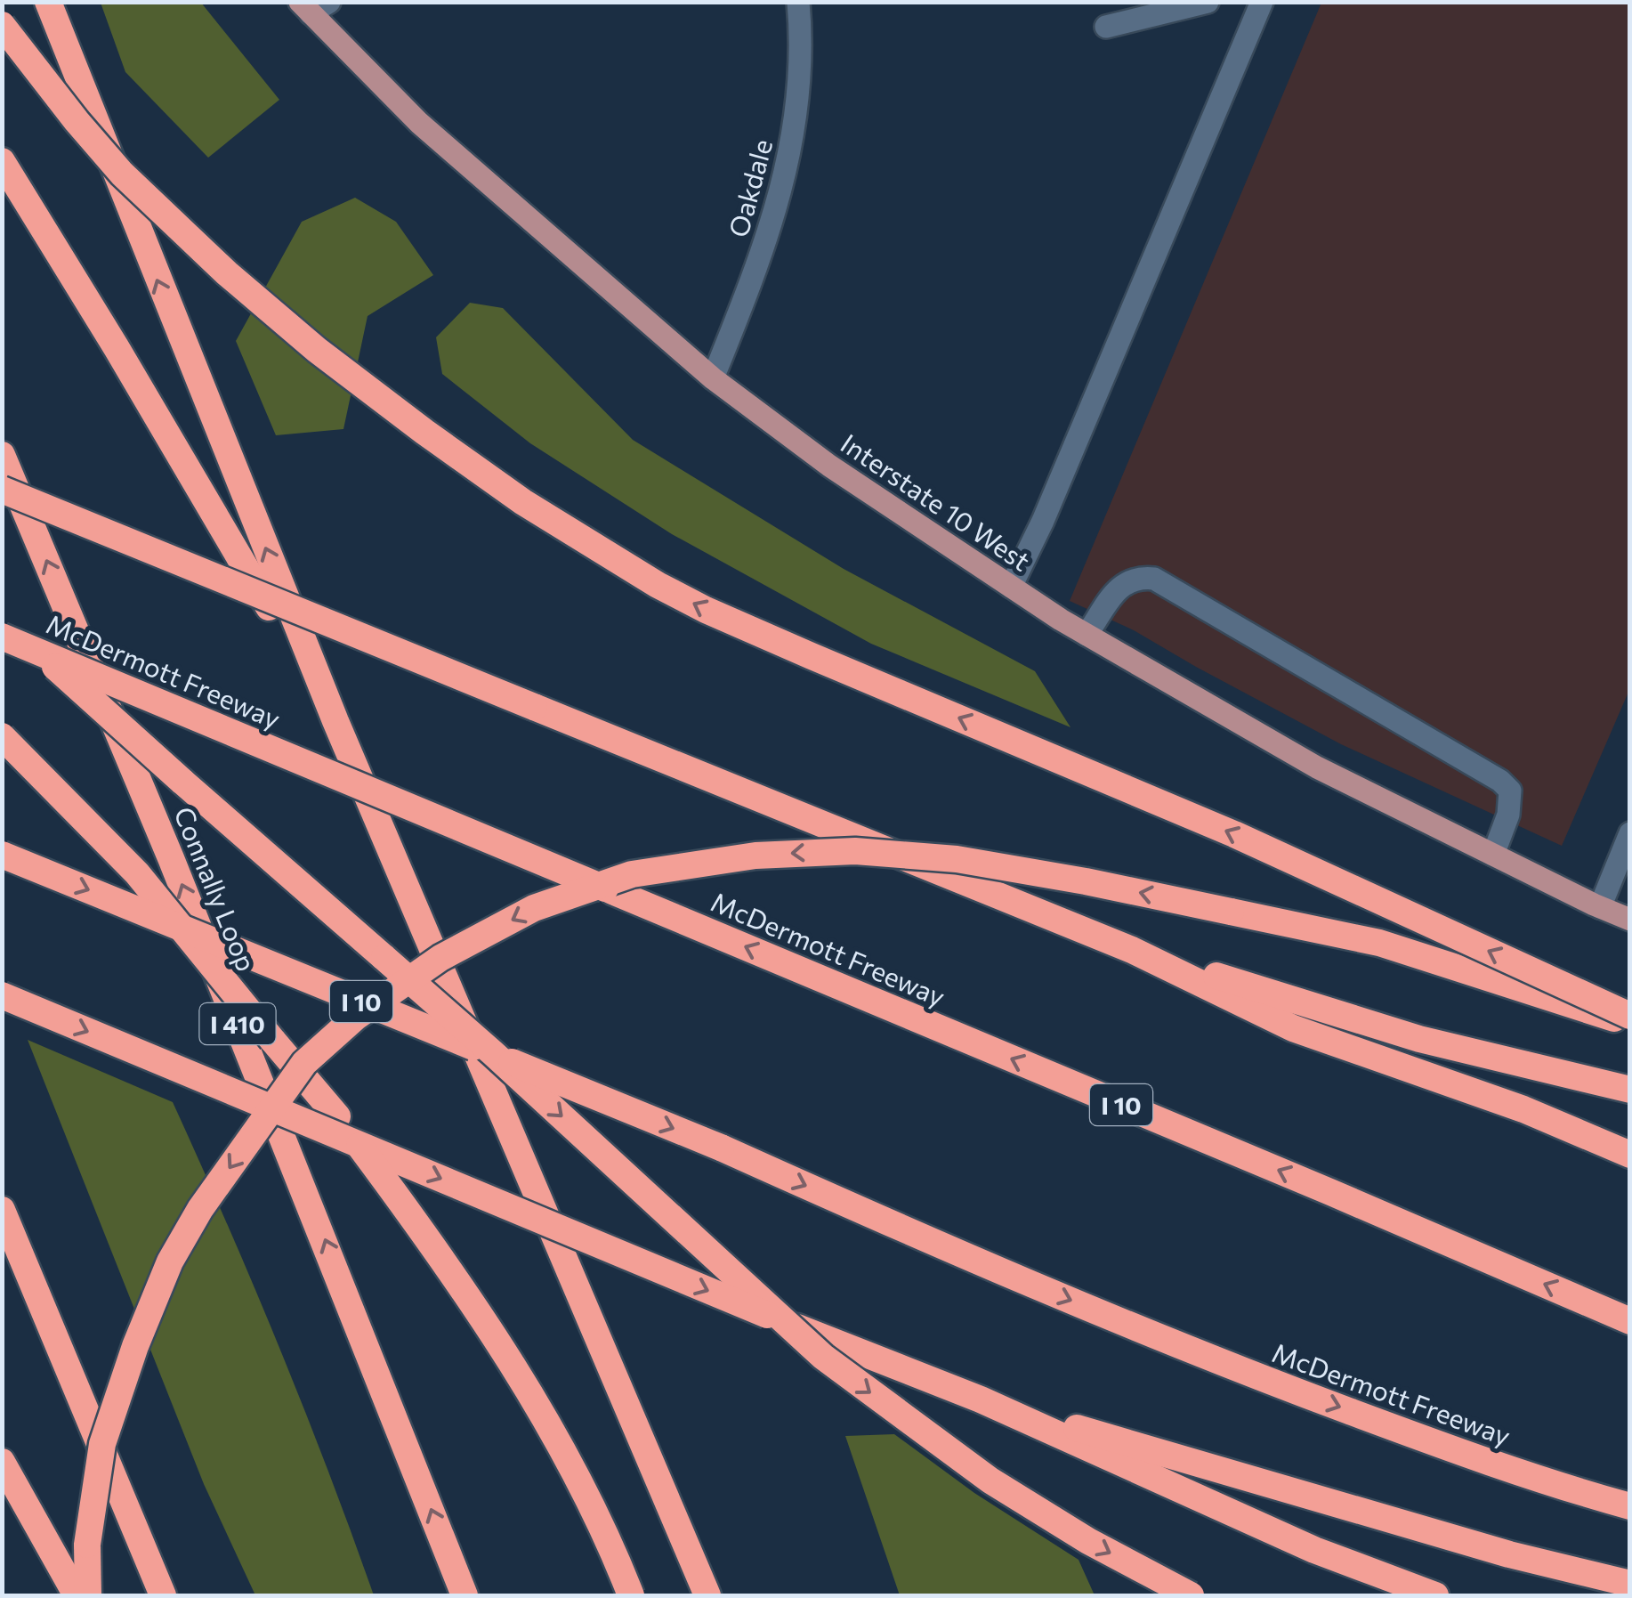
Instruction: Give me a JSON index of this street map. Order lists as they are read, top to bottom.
{
  "streets": {
    "highway": [
      "McDermott Freeway",
      "Connally Loop",
      "I 10",
      "I 410"
    ],
    "main road": ["Interstate 10 West"],
    "street": ["Oakdale"]
  },
  "crossings": [
    ["Oakdale", "Interstate 10 West"]
  ]
}
